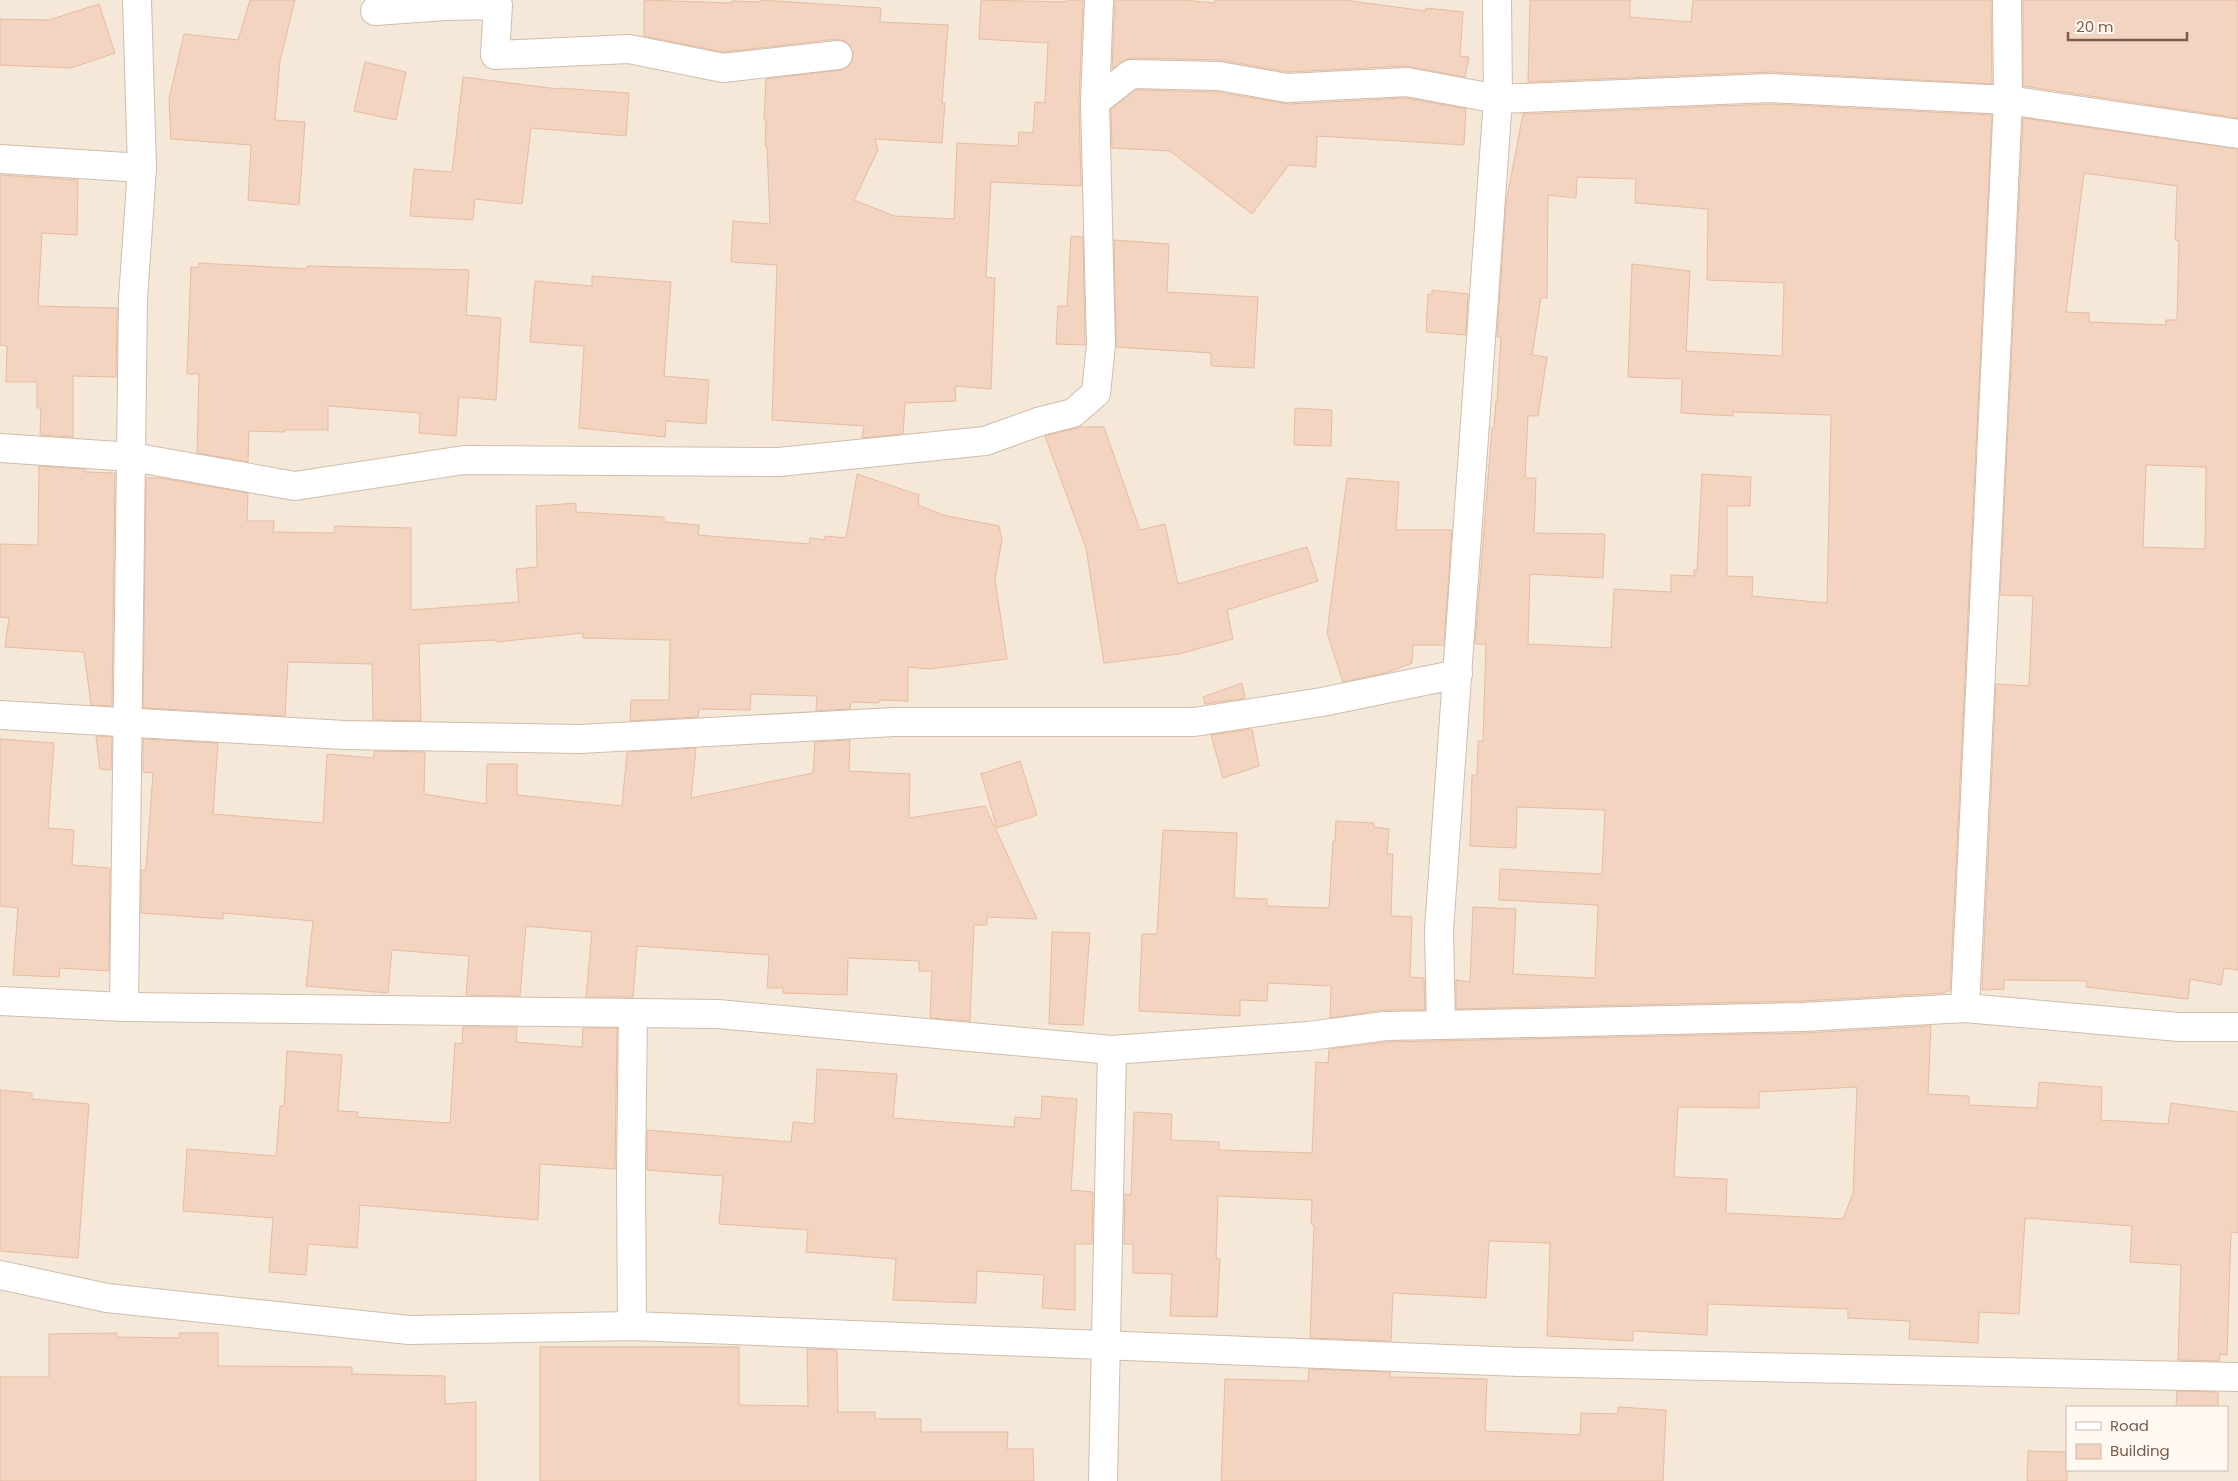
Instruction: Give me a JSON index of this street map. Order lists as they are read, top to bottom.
{
  "legend": ["Road", "Building"],
  "scale_bar": "20 m"
}
